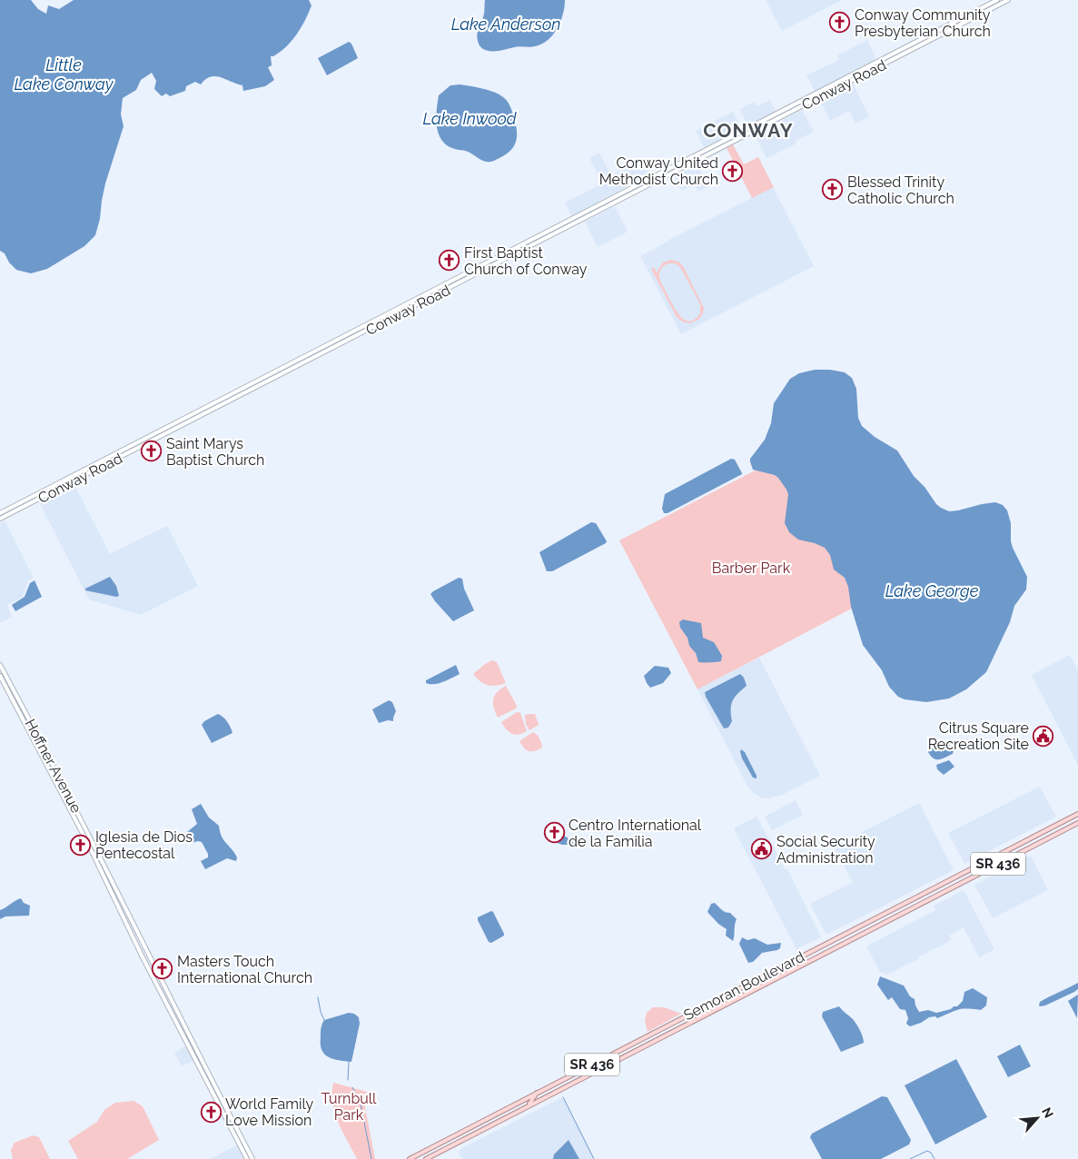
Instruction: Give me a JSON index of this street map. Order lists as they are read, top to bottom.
{
  "streets": {
    "main road": [
      "Conway Road",
      "Hoffner Avenue",
      "SR 436",
      "Semoran Boulevard"
    ]
  },
  "districts": ["CONWAY"],
  "water": [
    "Lake Anderson",
    "Little Lake Conway",
    "Lake Inwood",
    "Lake George"
  ],
  "parks": ["Barber Park", "Turnbull Park"],
  "places": {
    "church": [
      "Conway Community Presbyterian Church",
      "Conway United Methodist Church",
      "Blessed Trinity Catholic Church",
      "First Baptist Church of Conway",
      "Saint Marys Baptist Church",
      "Centro International de la Familia",
      "Iglesia de Dios Pentecostal",
      "Masters Touch International Church",
      "World Family Love Mission"
    ],
    "public building": ["Citrus Square Recreation Site", "Social Security Administration"]
  },
  "north": "top right"
}
